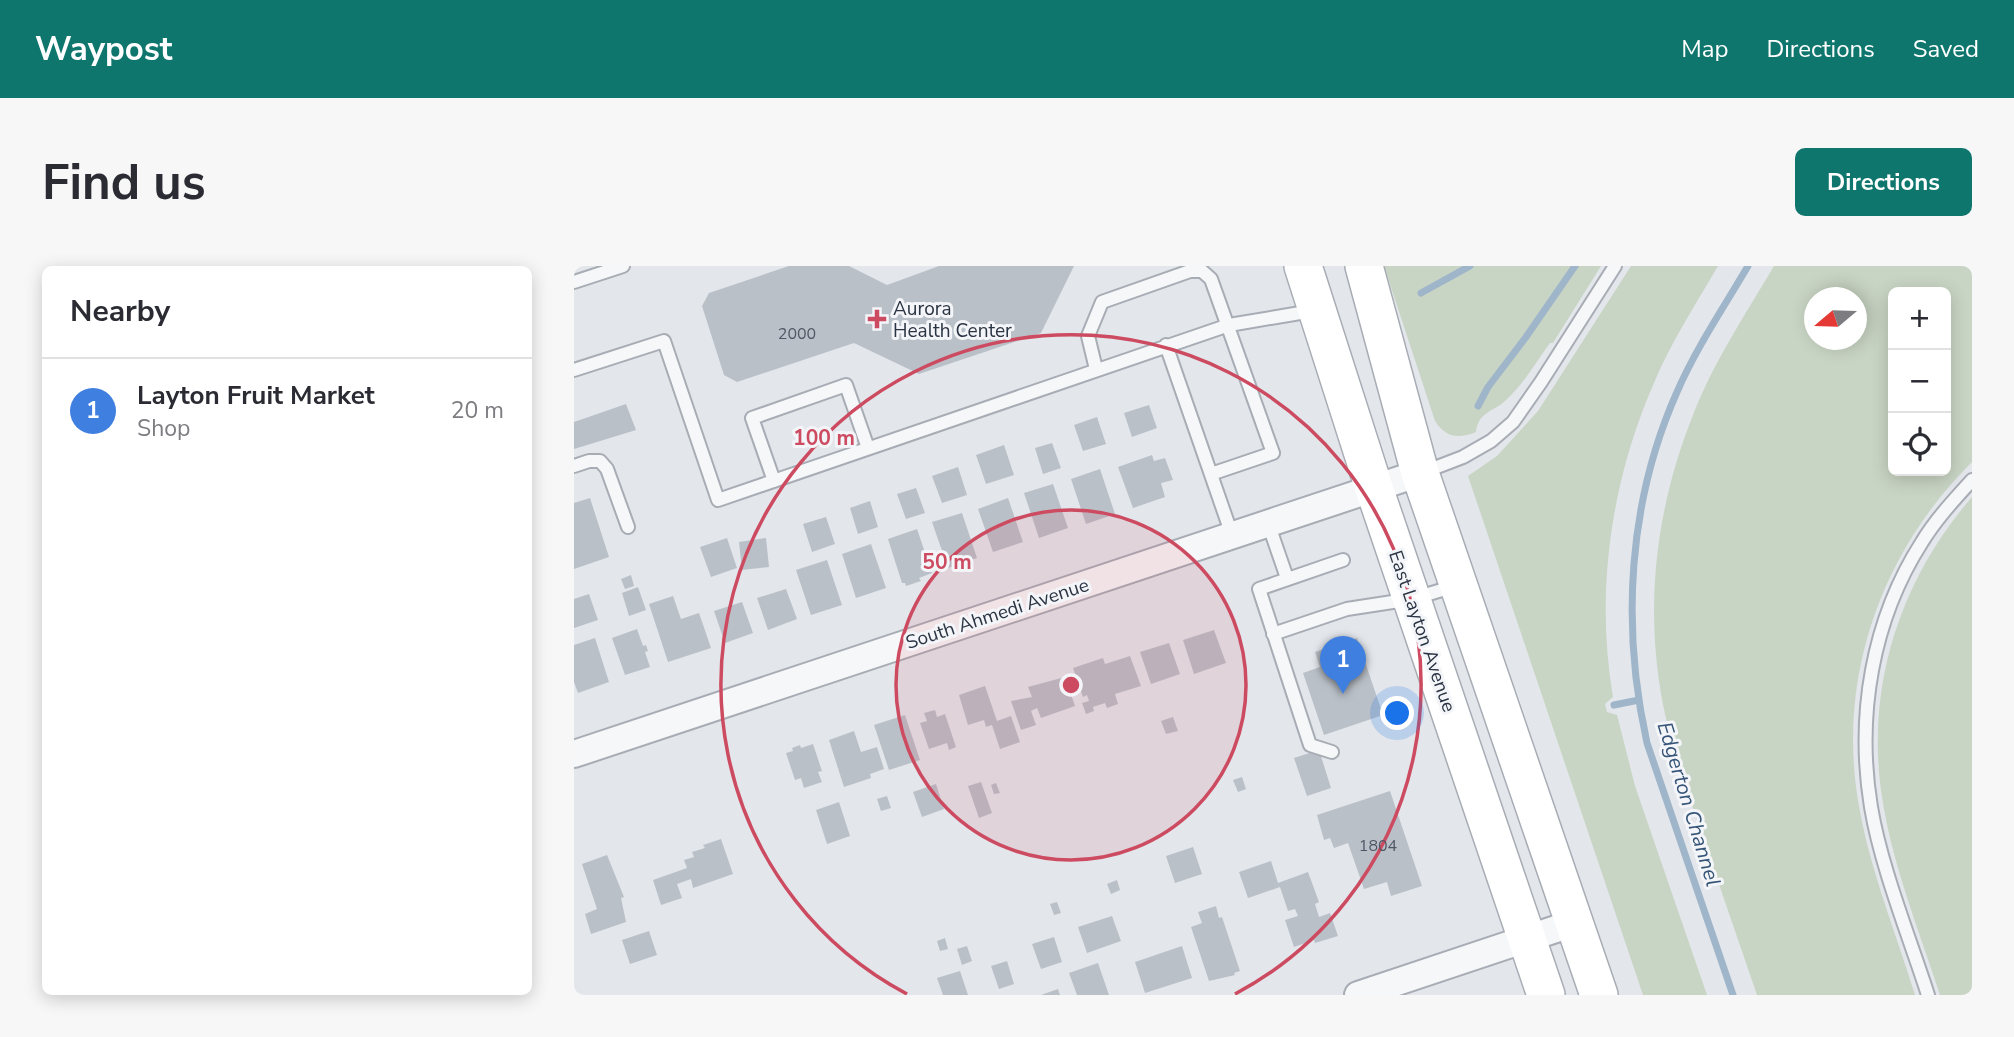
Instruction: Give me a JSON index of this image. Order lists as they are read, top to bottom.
{
  "streets": {
    "main road": ["East Layton Avenue"],
    "street": ["South Ahmedi Avenue"]
  },
  "crossings": [
    ["South Ahmedi Avenue", "East Layton Avenue"]
  ],
  "water": ["Edgerton Channel"],
  "places": {
    "health": ["Aurora Health Center"]
  },
  "house_numbers": ["2000", "1804"],
  "north": "left",
  "page": {
    "header": "Waypost",
    "nav": ["Map", "Directions", "Saved"],
    "buttons": "Directions",
    "title": "Find us",
    "heading": "Nearby",
    "map_buttons": ["+", "−"],
    "list": [
      {
        "mark": "1",
        "name": "Layton Fruit Market",
        "note": "Shop",
        "value": "20 m"
      }
    ],
    "pins": "1"
  },
  "rings": ["100 m", "50 m"]
}
